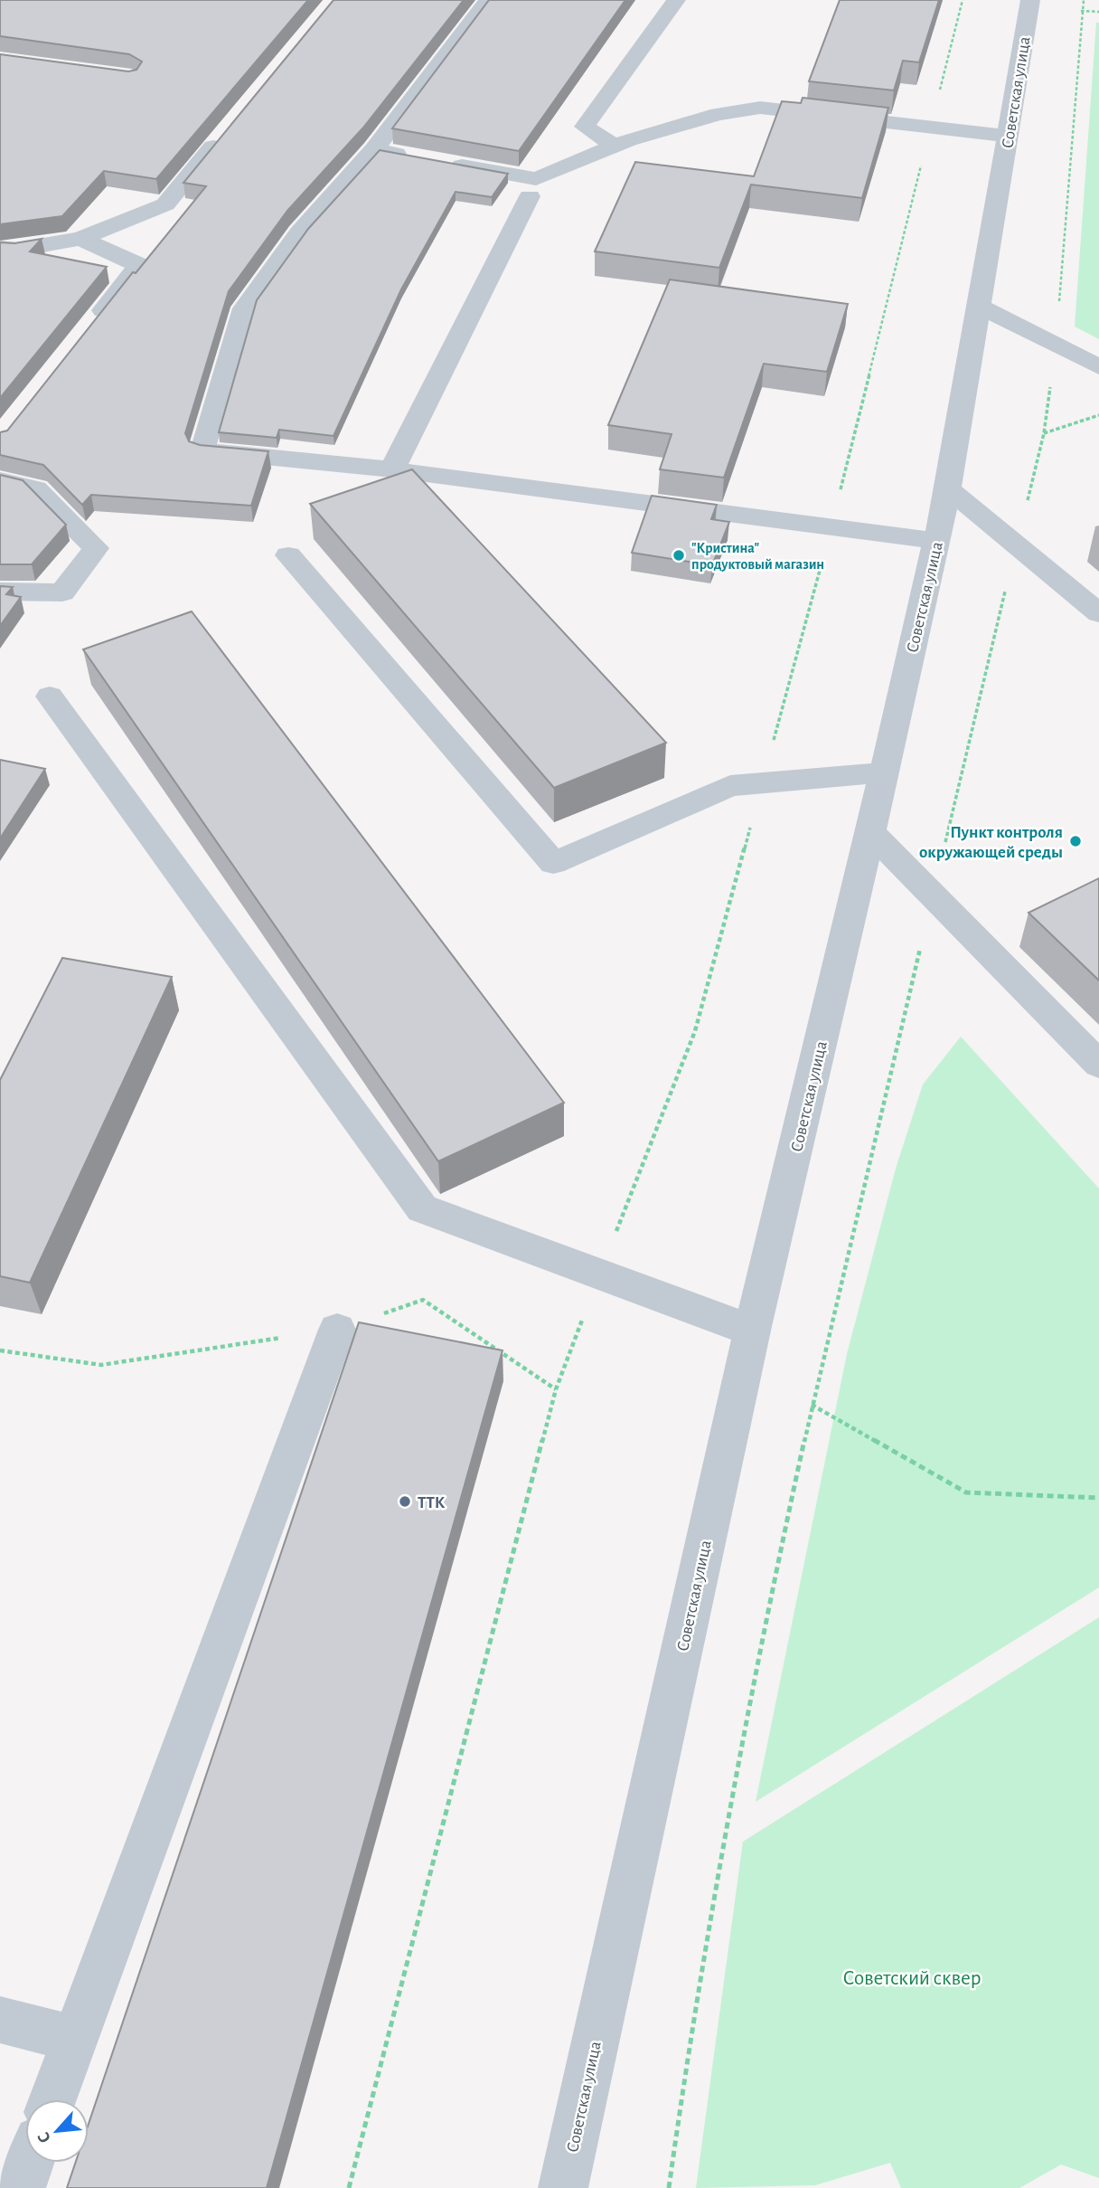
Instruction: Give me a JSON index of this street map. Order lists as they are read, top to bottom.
{
  "streets": {
    "street": ["Советская улица"]
  },
  "parks": ["Советский сквер"],
  "places": ["\"Кристина\" продуктовый магазин", "Пункт контроля окружающей среды", "ТТК"],
  "north": "bottom left"
}
